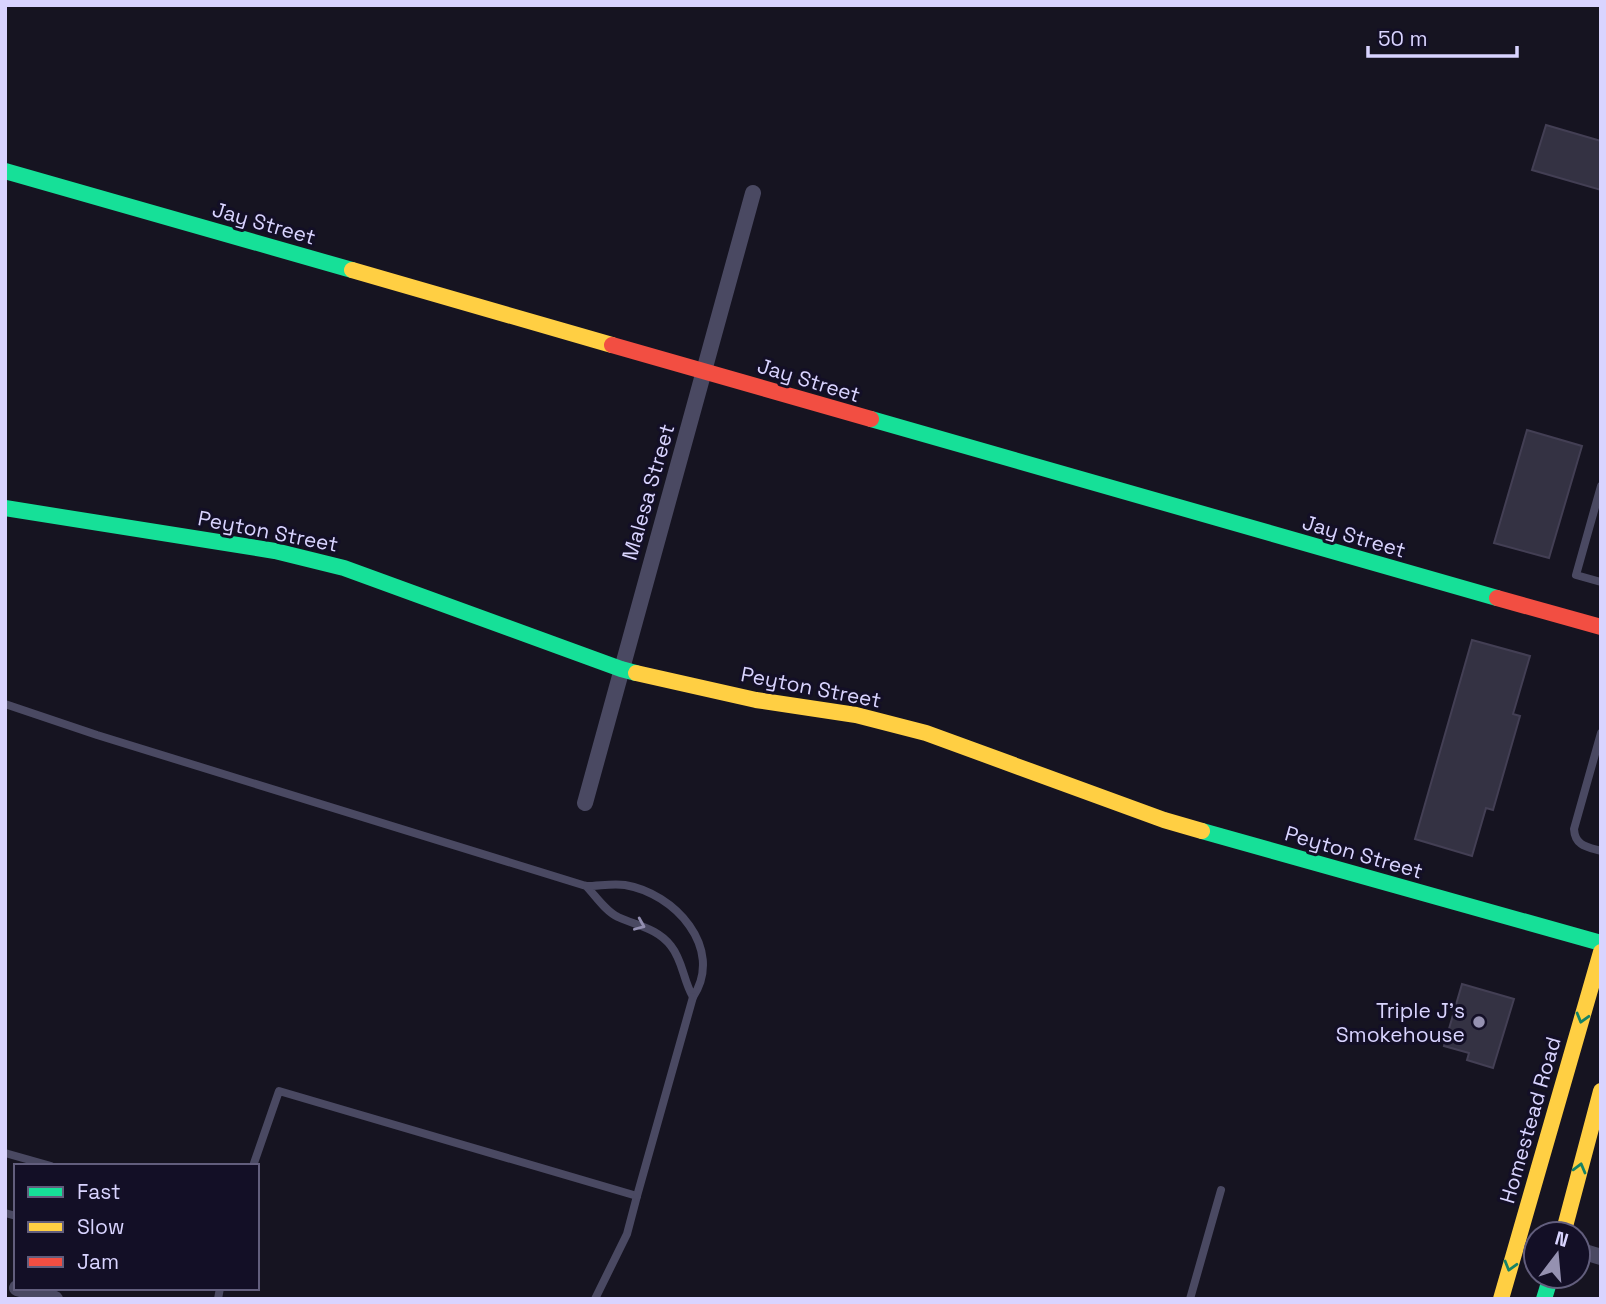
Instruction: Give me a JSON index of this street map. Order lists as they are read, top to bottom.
{
  "streets": {
    "street": [
      "Jay Street",
      "Malesa Street",
      "Peyton Street",
      "Homestead Road"
    ]
  },
  "crossings": [
    ["Jay Street", "Malesa Street"],
    ["Malesa Street", "Peyton Street"]
  ],
  "places": ["Triple J's Smokehouse"],
  "legend": ["Fast", "Slow", "Jam"],
  "scale_bar": "50 m",
  "north": "top"
}
